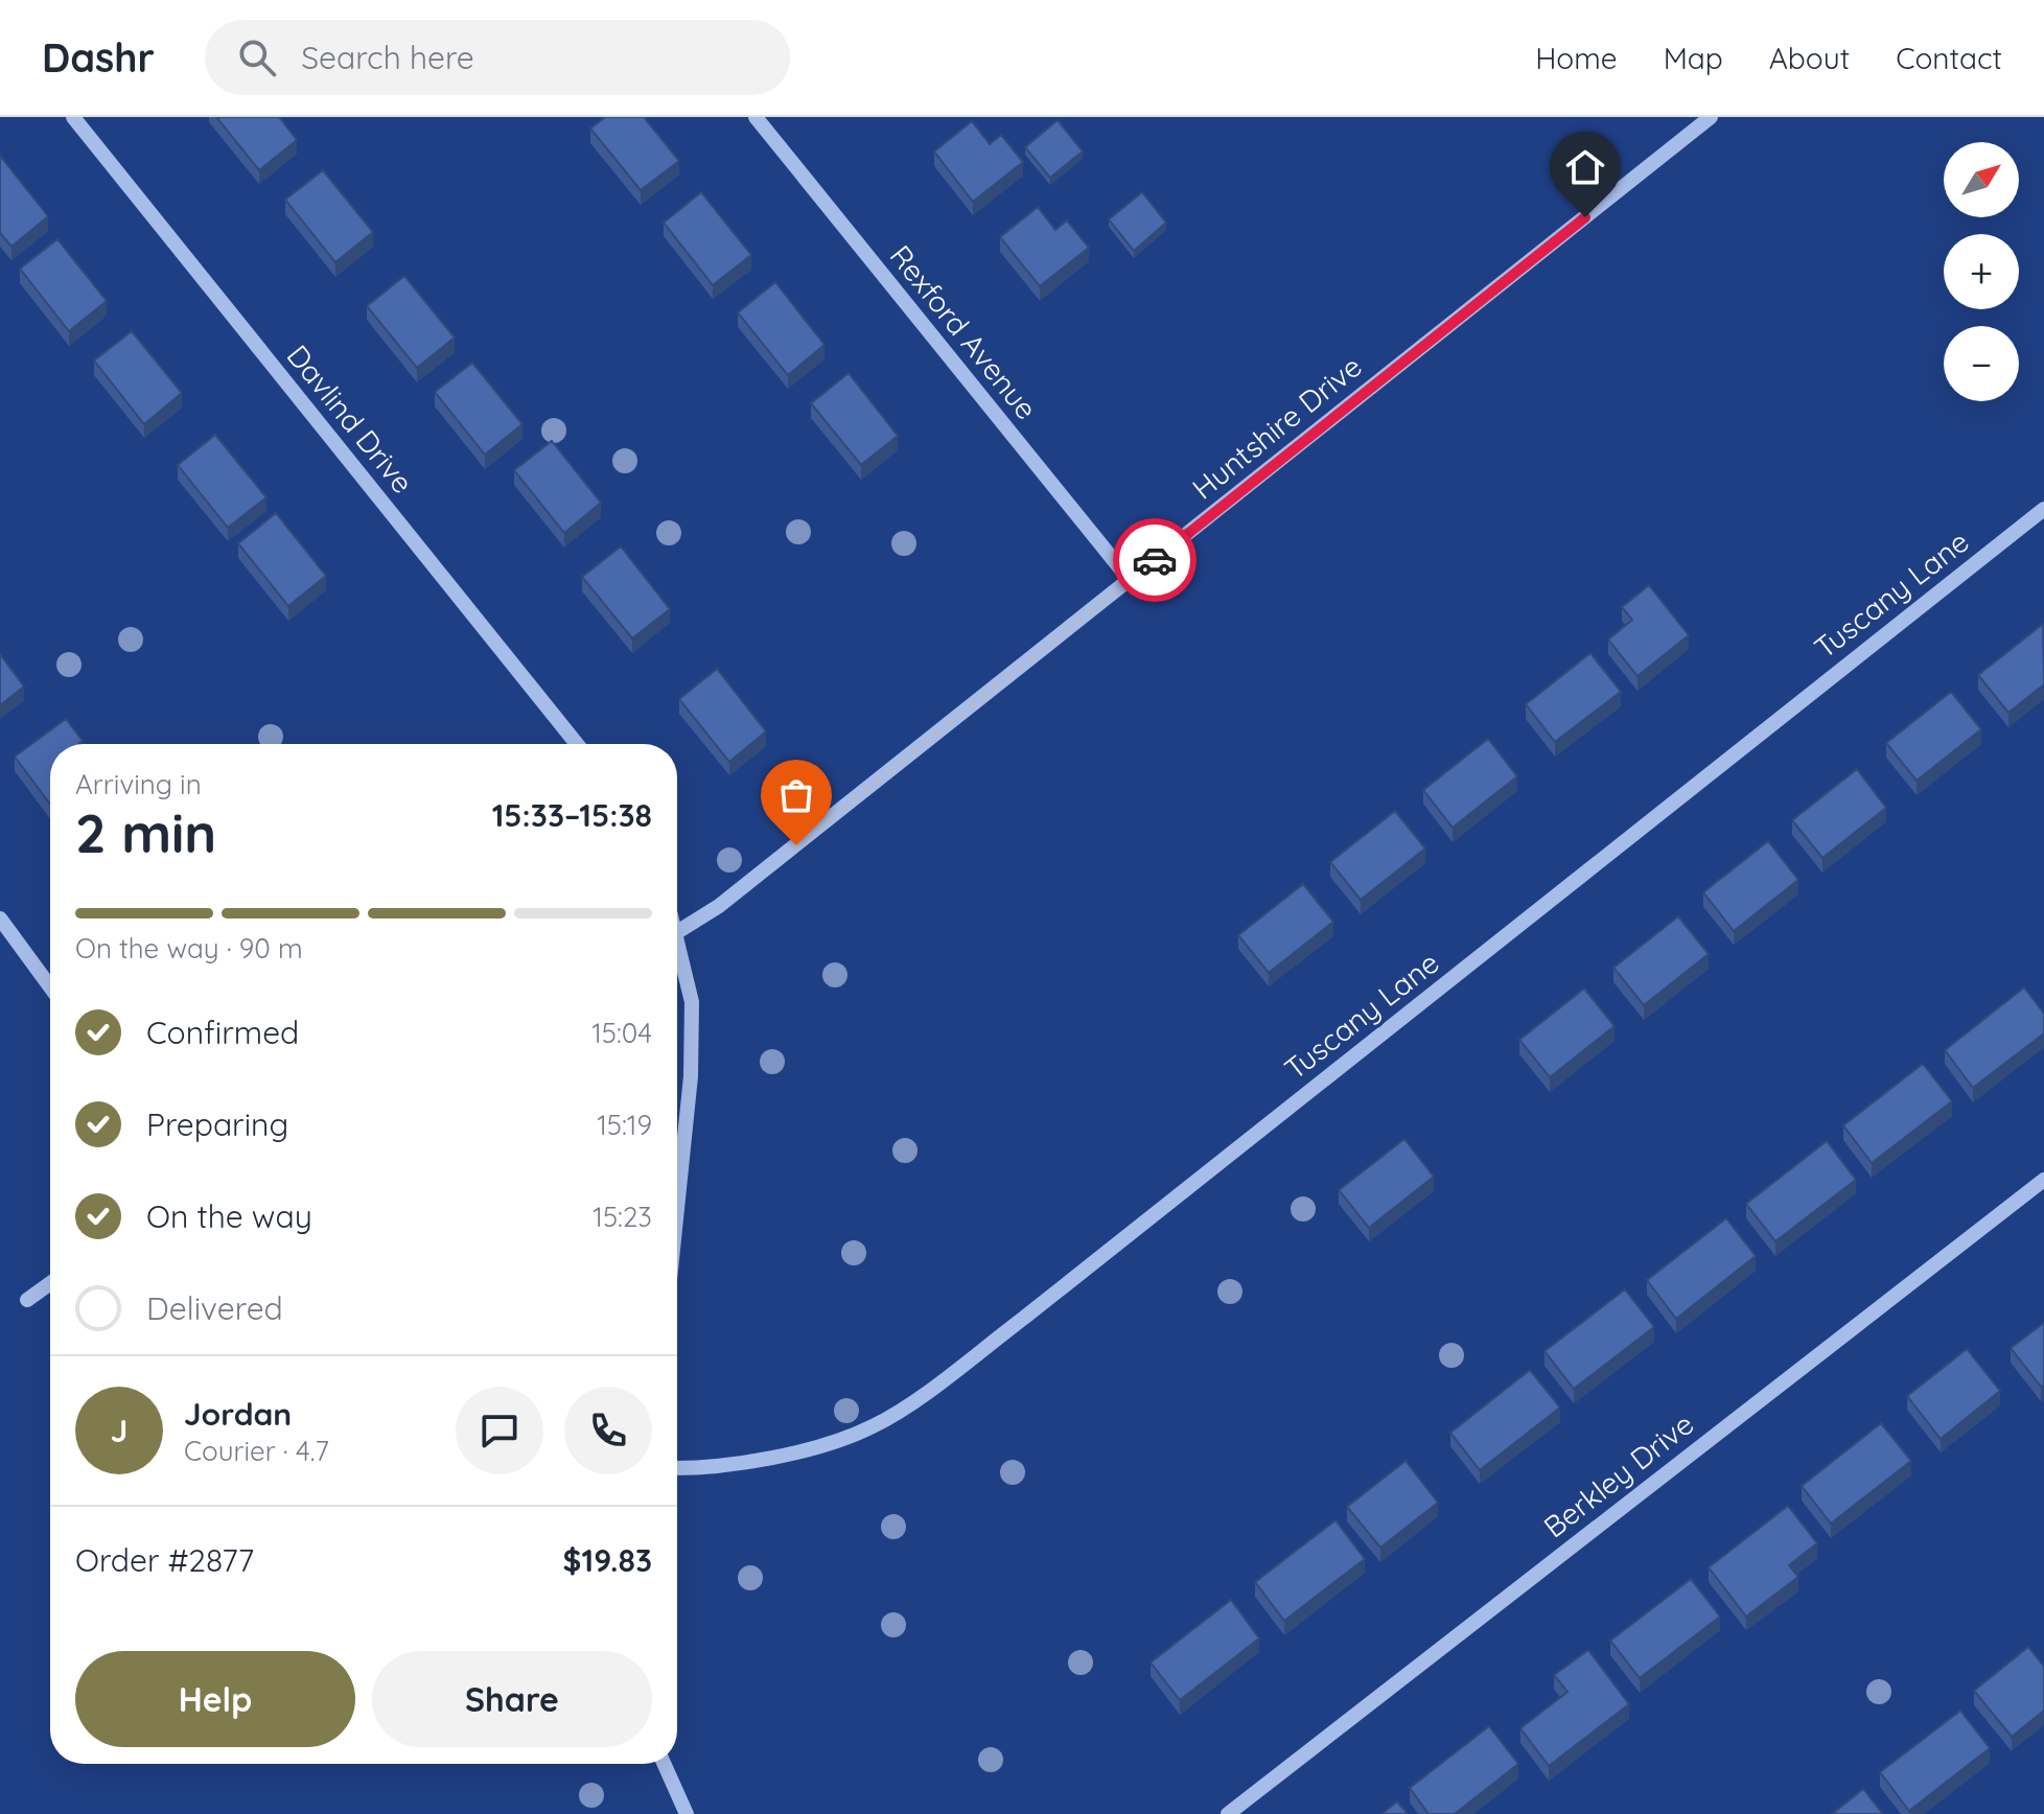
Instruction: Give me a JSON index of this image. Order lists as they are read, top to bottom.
{
  "streets": {
    "street": [
      "Rexford Avenue",
      "Davlind Drive",
      "Huntshire Drive",
      "Tuscany Lane",
      "Berkley Drive"
    ]
  },
  "crossings": [
    ["Rexford Avenue", "Huntshire Drive"]
  ],
  "north": "top right",
  "page": {
    "header": "Dashr",
    "search": "Search here",
    "nav": [
      "Home",
      "Map",
      "About",
      "Contact"
    ],
    "map_buttons": ["+", "−"],
    "heading": ["2 min", "Arriving in", "15:33–15:38"],
    "panel": [
      "Jordan",
      "Courier · 4.7",
      "Order #2877",
      "$19.83"
    ],
    "bar": "On the way · 90 m",
    "list": [
      ["Confirmed", "15:04"],
      ["Preparing", "15:19"],
      ["On the way", "15:23"],
      "Delivered"
    ],
    "round": "J",
    "buttons": ["Help", "Share"]
  }
}
